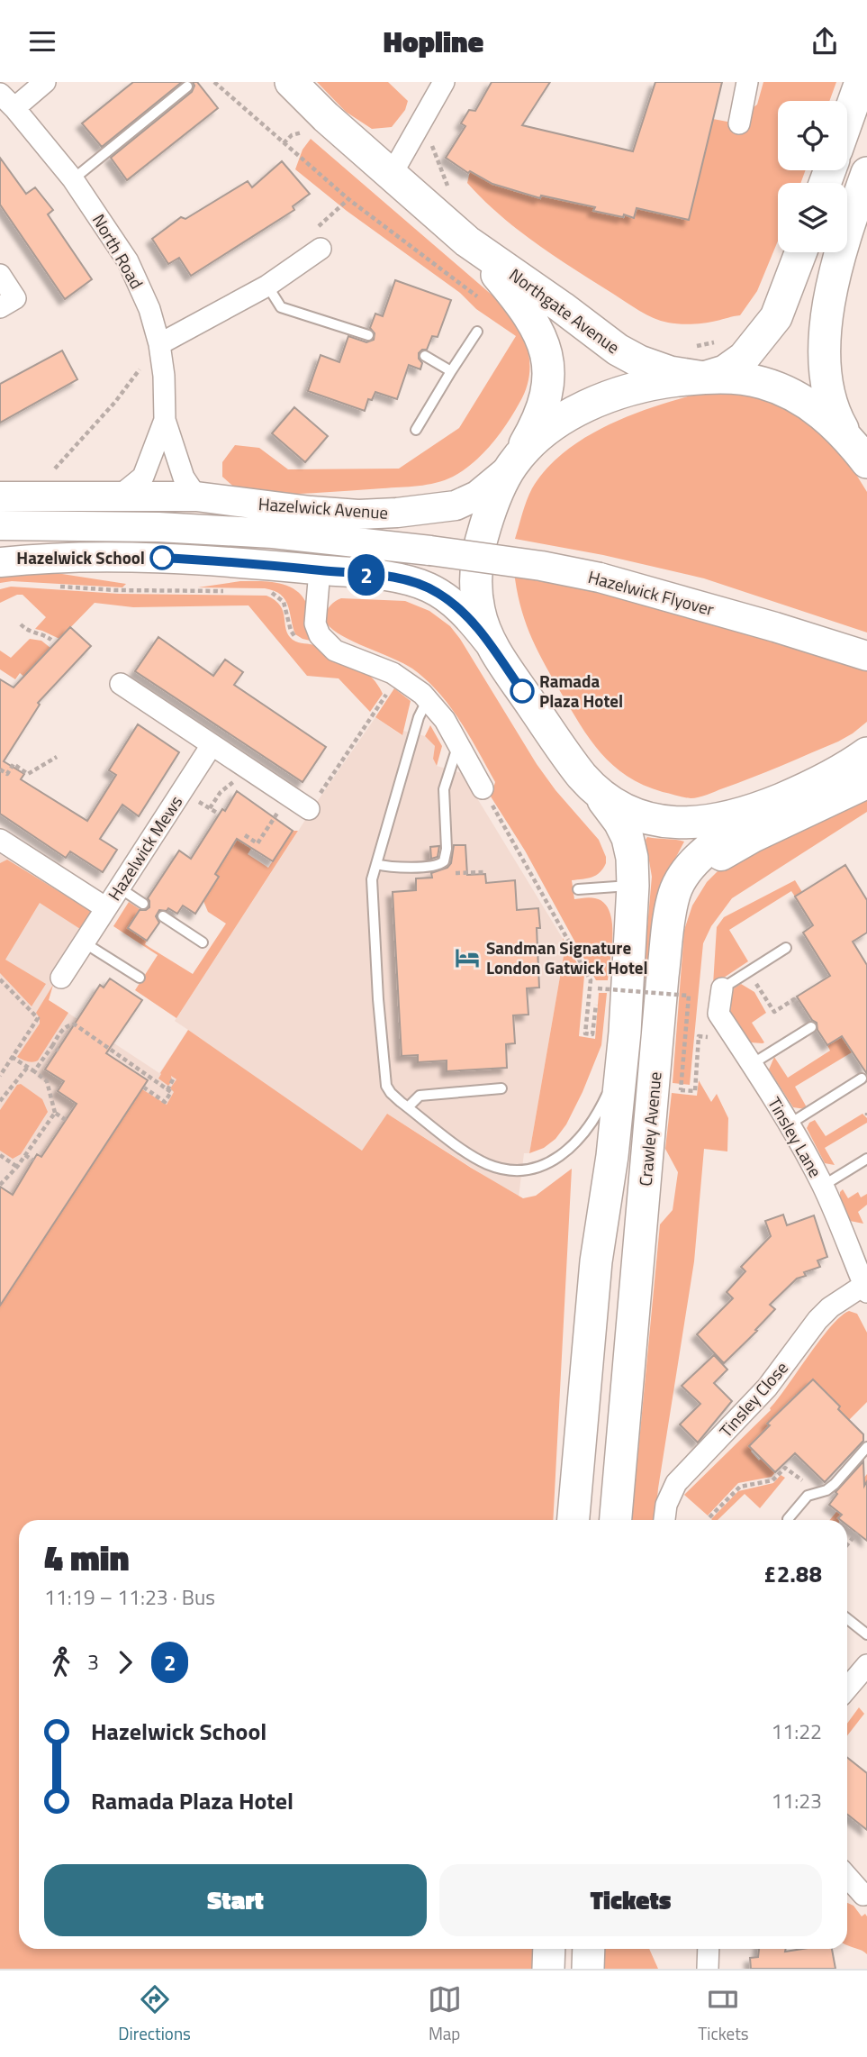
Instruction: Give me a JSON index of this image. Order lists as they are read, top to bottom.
{
  "streets": {
    "main road": ["Northgate Avenue", "Hazelwick Avenue", "Crawley Avenue"],
    "street": [
      "North Road",
      "Hazelwick Flyover",
      "Hazelwick Mews",
      "Tinsley Lane",
      "Tinsley Close"
    ]
  },
  "crossings": [
    ["North Road", "Hazelwick Avenue"],
    ["Northgate Avenue", "Hazelwick Avenue"],
    ["Hazelwick Avenue", "Hazelwick Flyover"],
    ["Hazelwick Avenue", "Crawley Avenue"],
    ["Tinsley Lane", "Tinsley Close"]
  ],
  "places": {
    "other": ["Hazelwick School", "Ramada Plaza Hotel"],
    "hotel": ["Sandman Signature London Gatwick Hotel"]
  },
  "lines": ["bus line 2"],
  "page": {
    "header": "Hopline",
    "on_map": "2",
    "heading": ["4 min", "11:19 – 11:23 · Bus", "£2.88"],
    "legs": ["3", "2"],
    "list": [
      {
        "name": "Hazelwick School",
        "value": "11:22"
      },
      {
        "name": "Ramada Plaza Hotel",
        "value": "11:23"
      }
    ],
    "buttons": ["Start", "Tickets"],
    "tabs": ["Directions", "Map", "Tickets"]
  }
}
